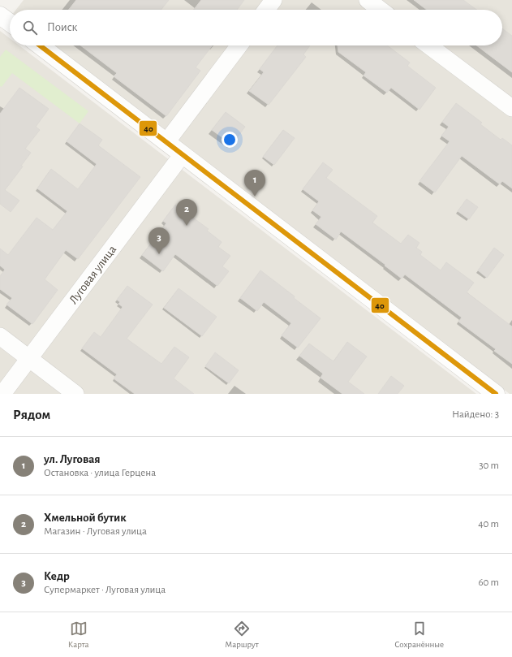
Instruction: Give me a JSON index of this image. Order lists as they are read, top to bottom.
{
  "streets": {
    "street": ["Луговая улица"]
  },
  "lines": ["transit line 40"],
  "page": {
    "search": "Поиск",
    "pins": ["1", "2", "3"],
    "heading": ["Рядом", "Найдено: 3"],
    "list": [
      {
        "mark": "1",
        "name": "ул. Луговая",
        "note": "Остановка · улица Герцена",
        "value": "30 m"
      },
      {
        "mark": "2",
        "name": "Хмельной бутик",
        "note": "Магазин · Луговая улица",
        "value": "40 m"
      },
      {
        "mark": "3",
        "name": "Кедр",
        "note": "Супермаркет · Луговая улица",
        "value": "60 m"
      }
    ],
    "nav": ["Карта", "Маршрут", "Сохранённые"]
  }
}
